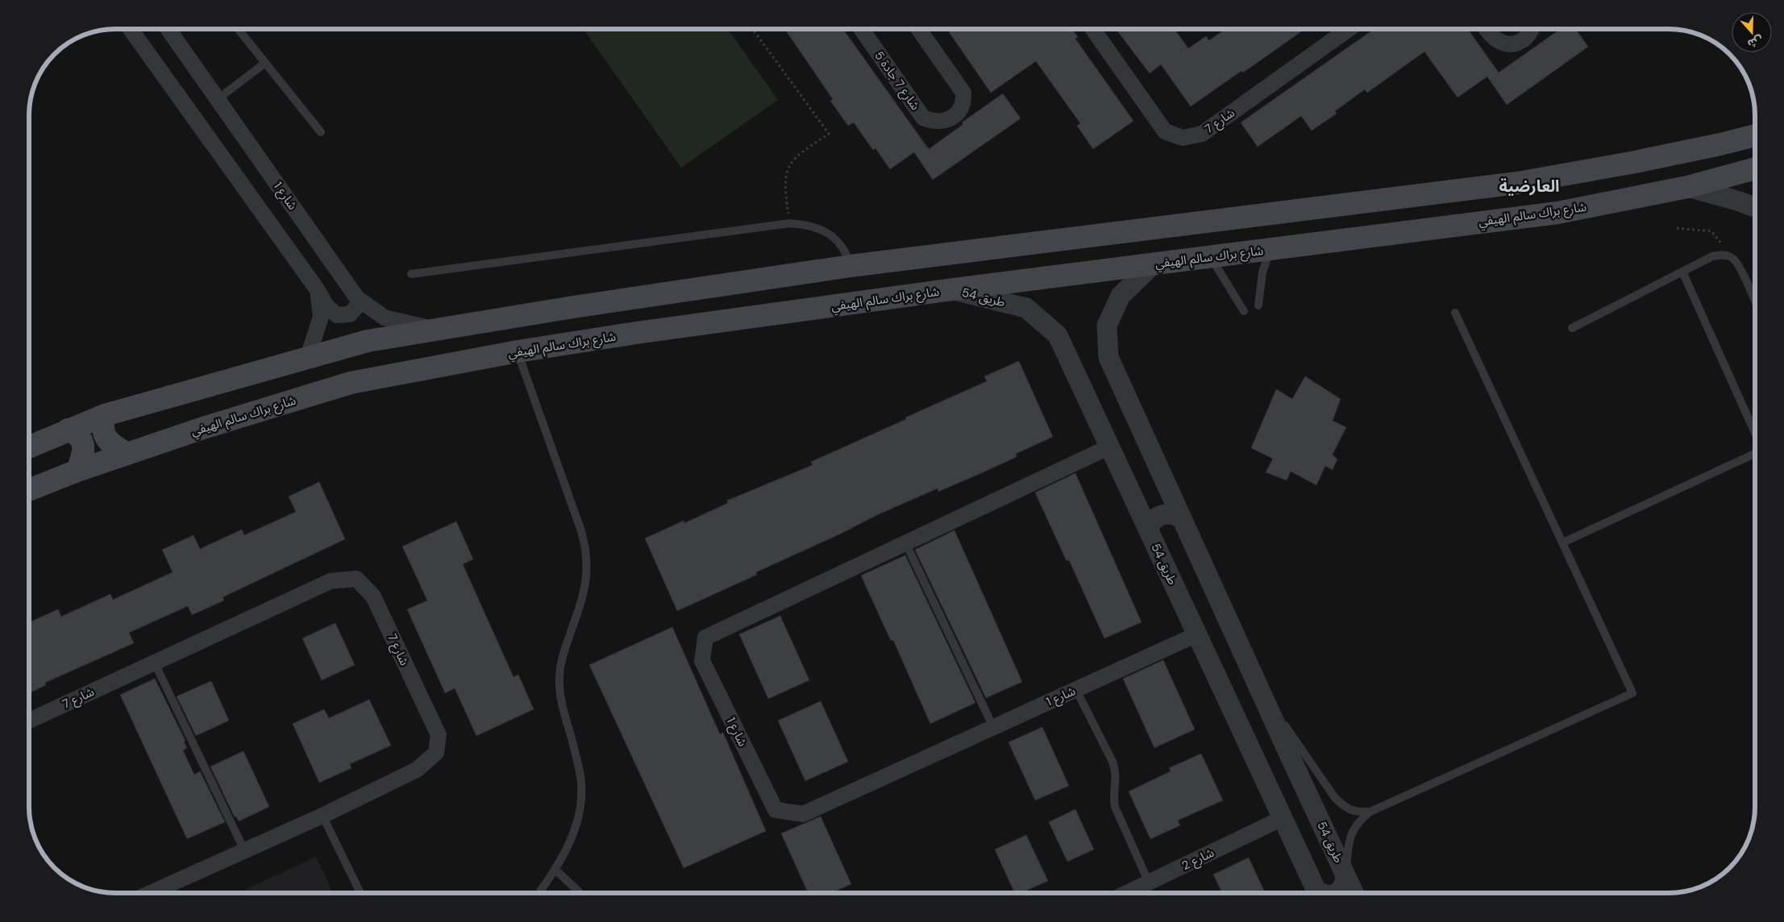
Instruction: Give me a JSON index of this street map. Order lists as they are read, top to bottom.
{
  "streets": {
    "main road": ["شارع براك سالم الهيفي"],
    "street": [
      "شارع 7 جادة 5",
      "شارع 7",
      "شارع 1",
      "طريق 54",
      "شارع 2"
    ]
  },
  "crossings": [
    ["شارع 1", "طريق 54"],
    ["شارع براك سالم الهيفي", "طريق 54"],
    ["طريق 54", "شارع 2"]
  ],
  "districts": ["العارضية"],
  "north": "bottom"
}
